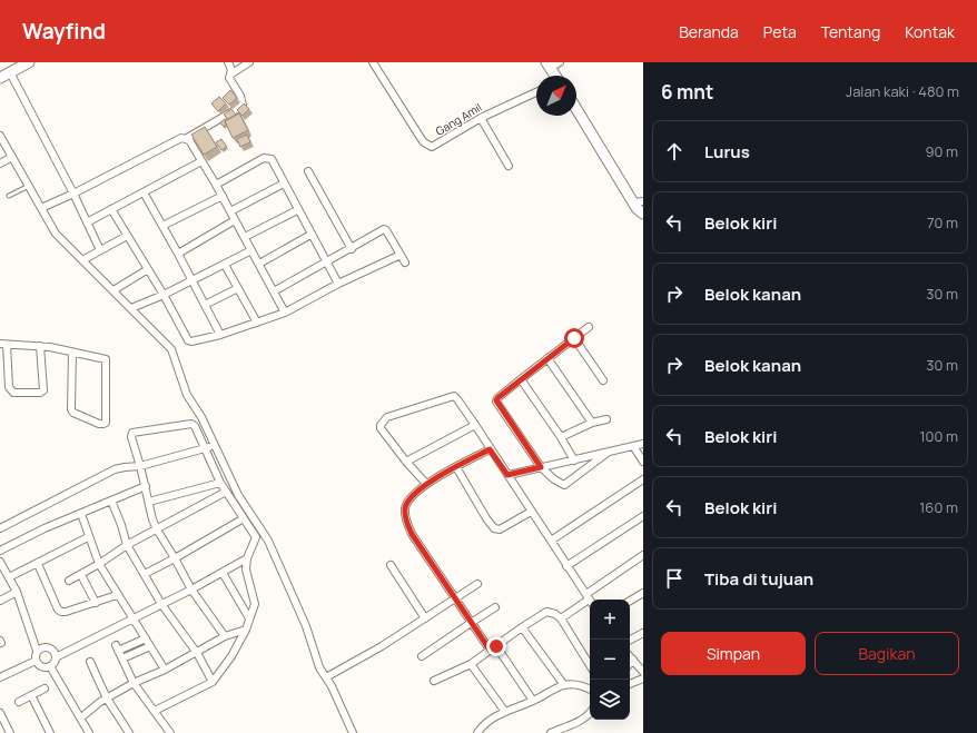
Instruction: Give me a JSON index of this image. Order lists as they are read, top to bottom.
{
  "streets": {
    "street": ["Gang Amil"]
  },
  "north": "top right",
  "page": {
    "header": "Wayfind",
    "nav": [
      "Beranda",
      "Peta",
      "Tentang",
      "Kontak"
    ],
    "heading": ["6 mnt", "Jalan kaki · 480 m"],
    "list": [
      ["Lurus", "90 m"],
      ["Belok kiri", "70 m"],
      ["Belok kanan", "30 m"],
      ["Belok kanan", "30 m"],
      ["Belok kiri", "100 m"],
      ["Belok kiri", "160 m"],
      "Tiba di tujuan"
    ],
    "map_buttons": ["+", "−"],
    "buttons": ["Simpan", "Bagikan"]
  }
}
